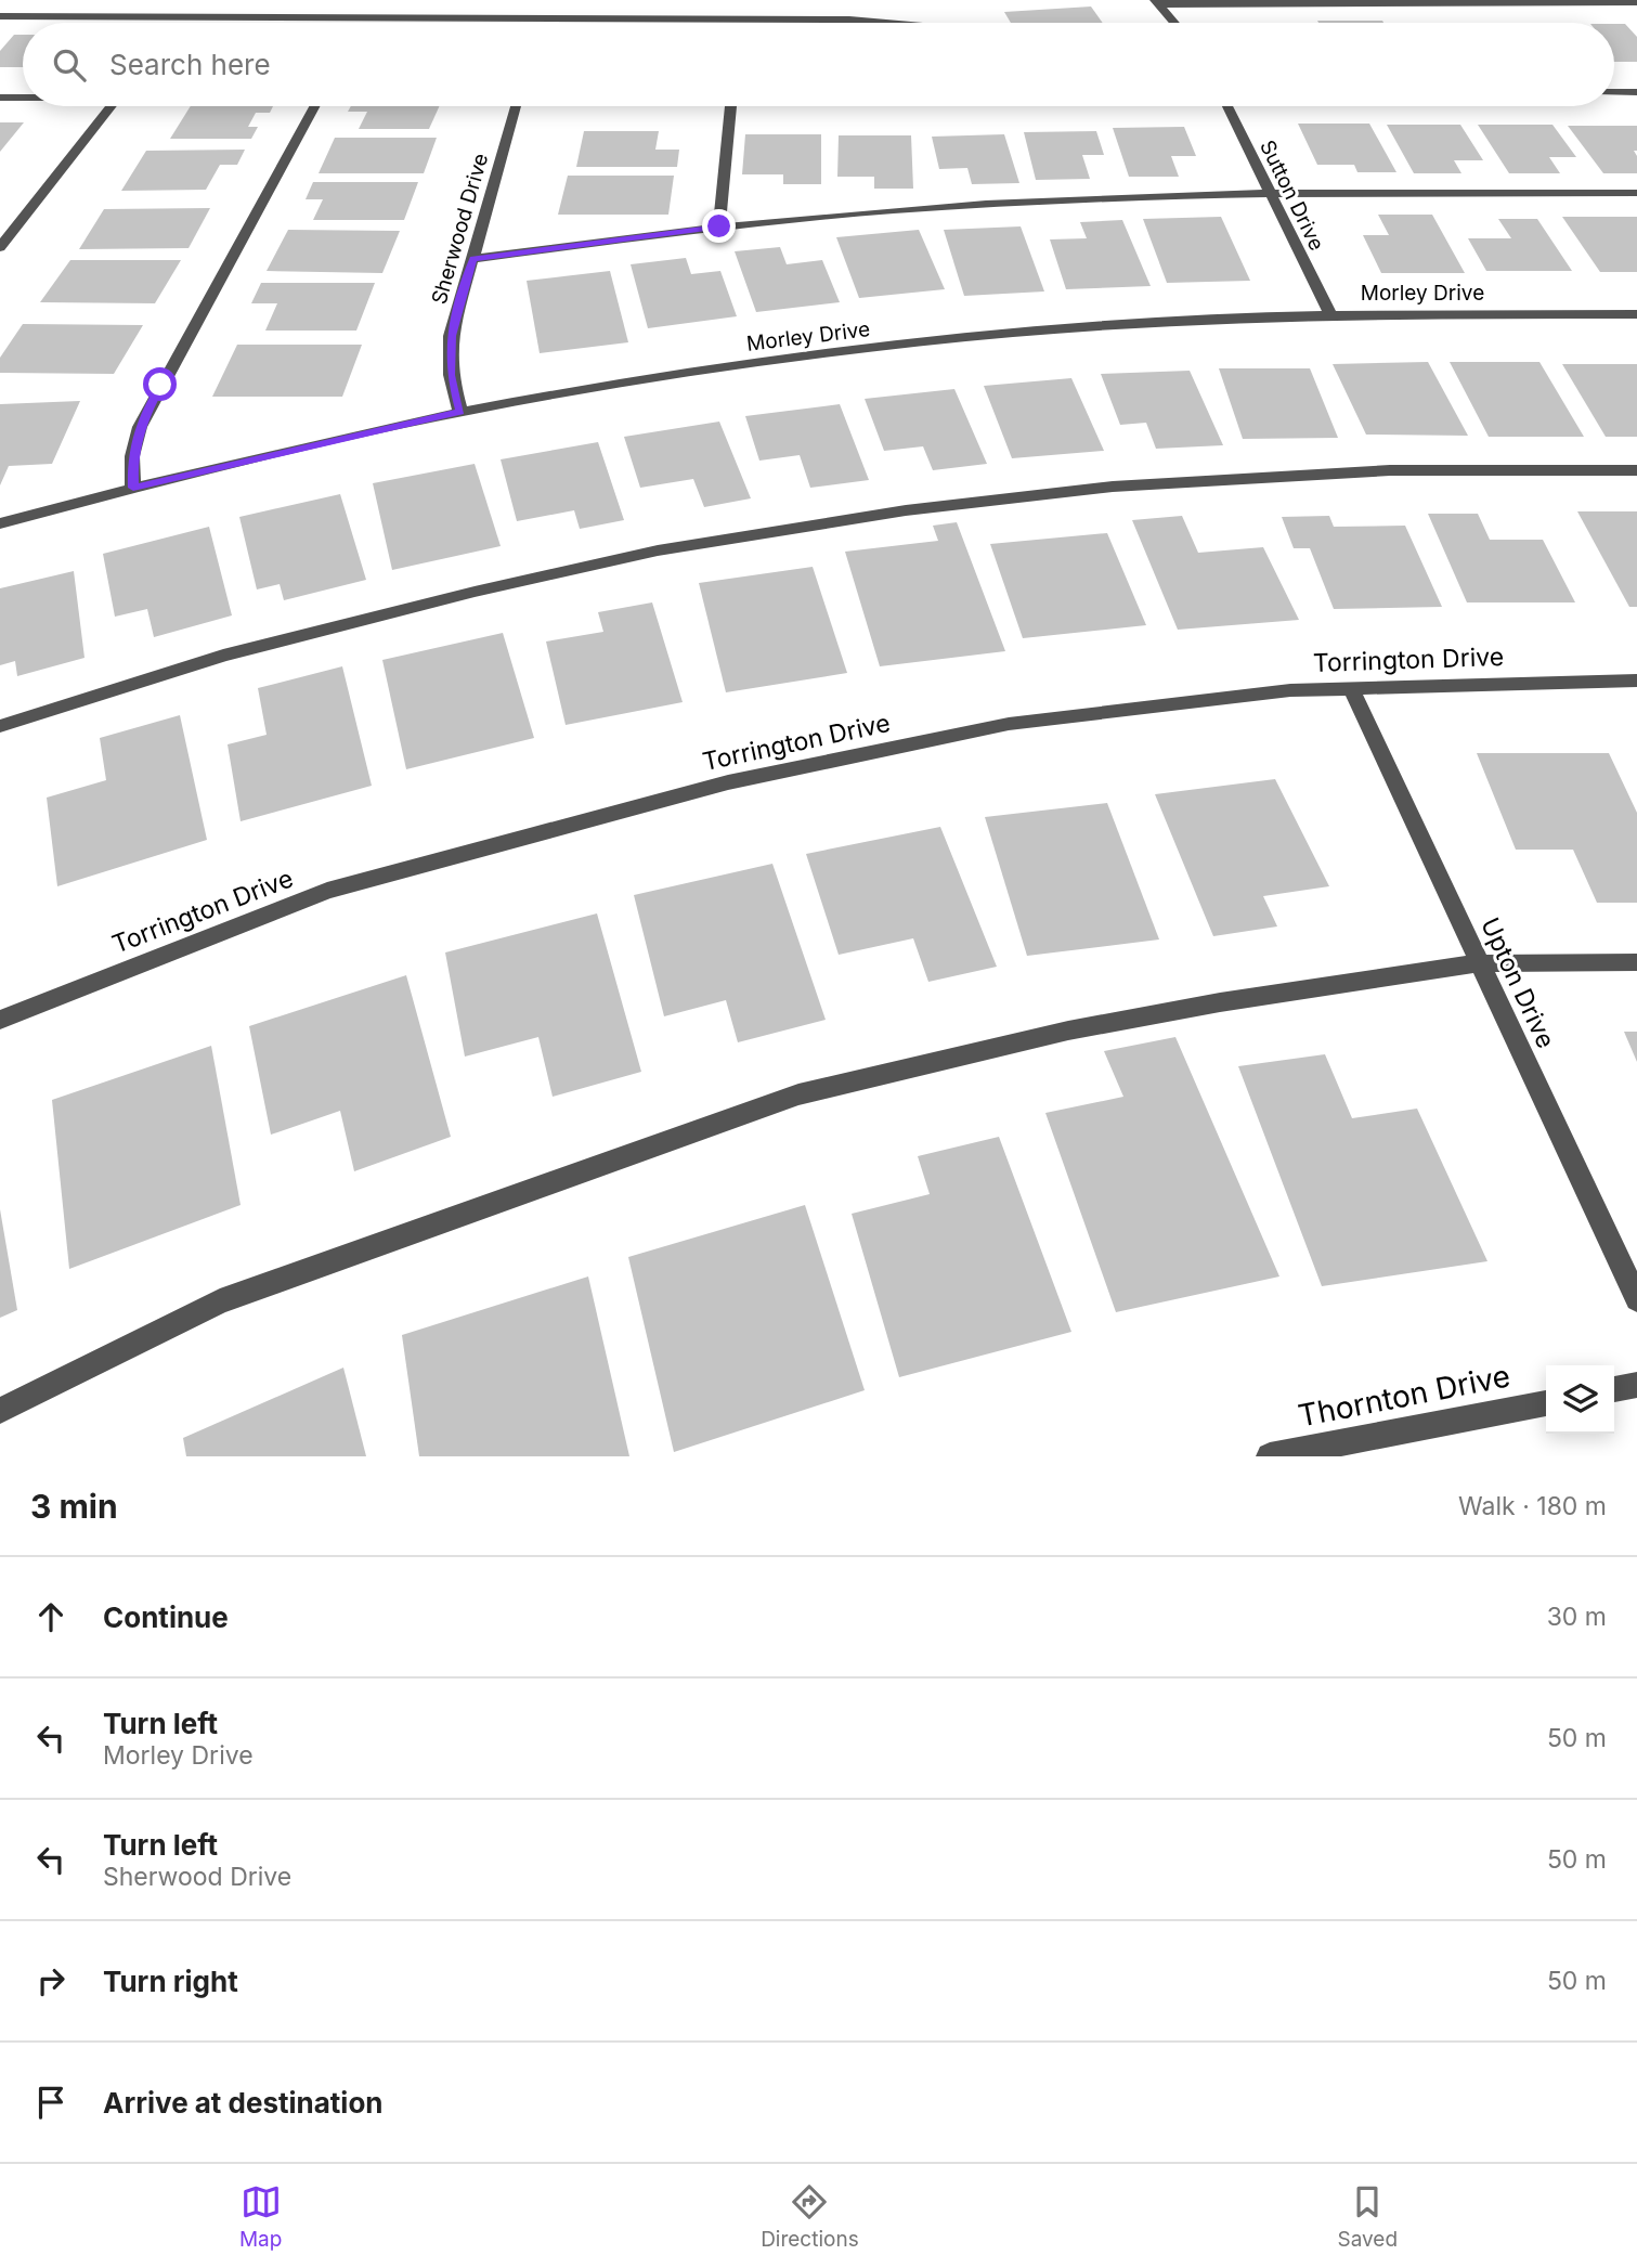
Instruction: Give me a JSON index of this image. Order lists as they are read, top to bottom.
{
  "streets": {
    "street": [
      "Sutton Drive",
      "Sherwood Drive",
      "Morley Drive",
      "Torrington Drive",
      "Upton Drive",
      "Thornton Drive"
    ]
  },
  "crossings": [
    ["Sutton Drive", "Morley Drive"],
    ["Sherwood Drive", "Morley Drive"],
    ["Torrington Drive", "Upton Drive"]
  ],
  "page": {
    "search": "Search here",
    "heading": ["3 min", "Walk · 180 m"],
    "list": [
      ["Continue", "30 m"],
      ["Turn left", "Morley Drive", "50 m"],
      ["Turn left", "Sherwood Drive", "50 m"],
      ["Turn right", "50 m"],
      "Arrive at destination"
    ],
    "nav": ["Map", "Directions", "Saved"]
  }
}
